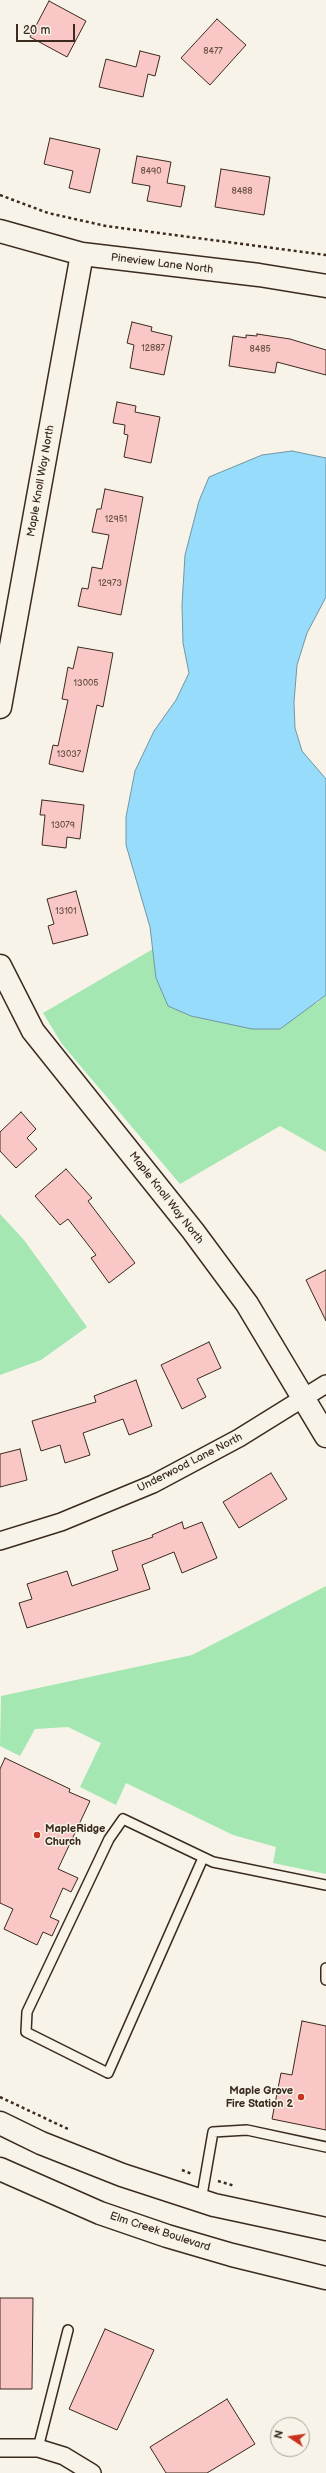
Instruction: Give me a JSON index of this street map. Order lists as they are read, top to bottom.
{
  "streets": {
    "street": [
      "Pineview Lane North",
      "Maple Knoll Way North",
      "Underwood Lane North",
      "Elm Creek Boulevard"
    ]
  },
  "crossings": [
    ["Pineview Lane North", "Maple Knoll Way North"],
    ["Maple Knoll Way North", "Underwood Lane North"]
  ],
  "places": ["MapleRidge Church", "Maple Grove Fire Station 2"],
  "house_numbers": [
    "8477",
    "8490",
    "8488",
    "12887",
    "8485",
    "12951",
    "12973",
    "13005",
    "13037",
    "13079",
    "13101"
  ],
  "scale_bar": "20 m",
  "north": "left"
}
